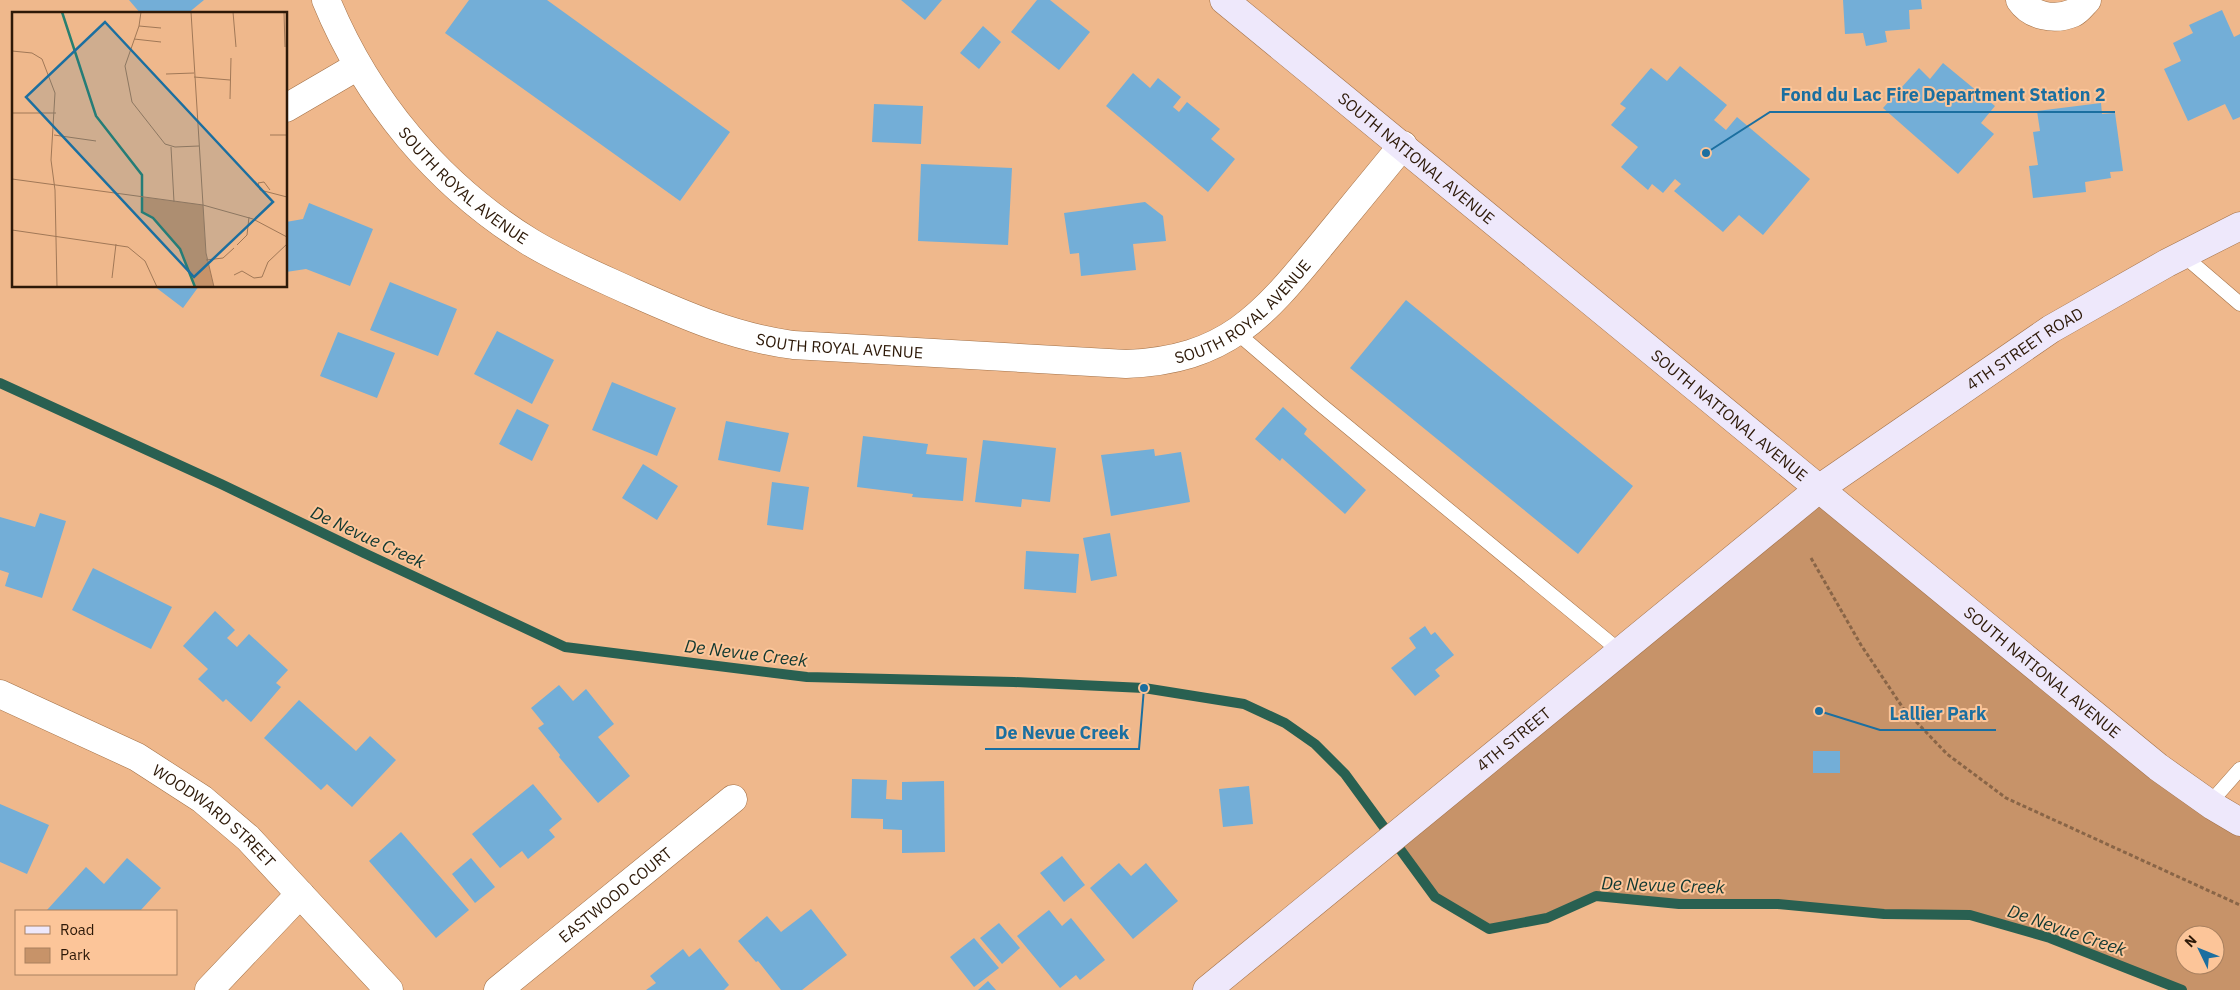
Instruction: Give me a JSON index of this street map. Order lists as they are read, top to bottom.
{
  "streets": {
    "street": [
      "SOUTH NATIONAL AVENUE",
      "SOUTH ROYAL AVENUE",
      "4TH STREET ROAD",
      "4TH STREET",
      "WOODWARD STREET",
      "EASTWOOD COURT"
    ]
  },
  "crossings": [
    ["SOUTH NATIONAL AVENUE", "SOUTH ROYAL AVENUE"],
    ["SOUTH NATIONAL AVENUE", "4TH STREET ROAD"],
    ["SOUTH NATIONAL AVENUE", "4TH STREET"],
    ["4TH STREET ROAD", "4TH STREET"]
  ],
  "water": ["De Nevue Creek"],
  "places": ["Fond du Lac Fire Department Station 2", "De Nevue Creek", "Lallier Park"],
  "legend": ["Road", "Park"],
  "north": "top left"
}
